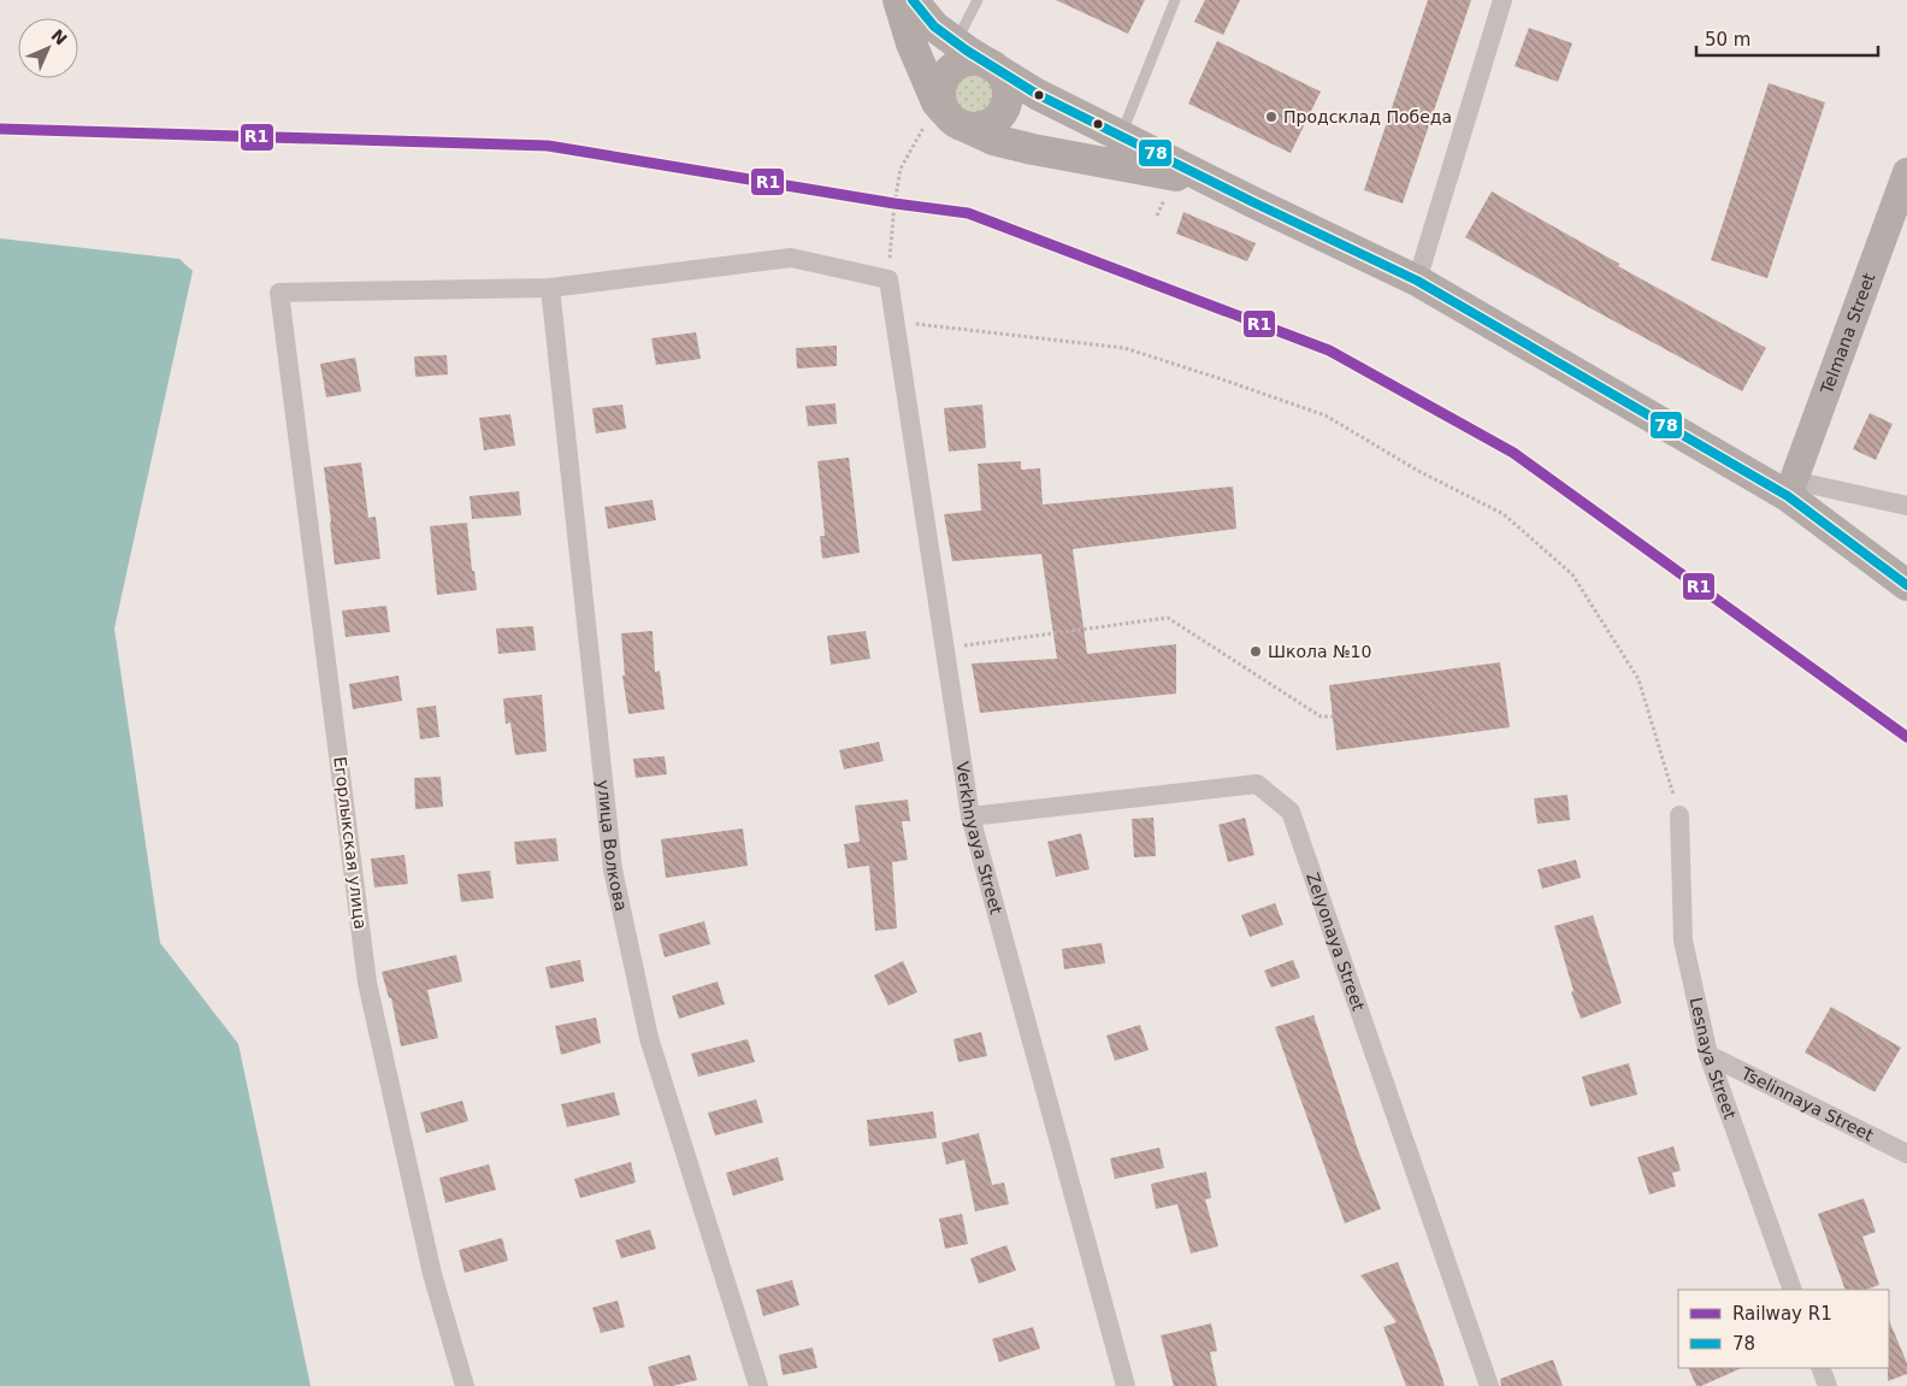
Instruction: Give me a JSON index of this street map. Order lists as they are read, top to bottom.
{
  "streets": {
    "main road": ["Telmana Street"],
    "street": [
      "Verkhnyaya Street",
      "Егорлыкская улица",
      "улица Волкова",
      "Zelyonaya Street",
      "Lesnaya Street",
      "Tselinnaya Street"
    ]
  },
  "crossings": [
    ["Verkhnyaya Street", "Zelyonaya Street"],
    ["Егорлыкская улица", "улица Волкова"],
    ["Lesnaya Street", "Tselinnaya Street"]
  ],
  "places": ["Продсклад Победа", "Школа №10"],
  "lines": ["transit line 78", "rail line R1"],
  "legend": ["Railway R1", "78"],
  "scale_bar": "50 m",
  "north": "top right"
}
